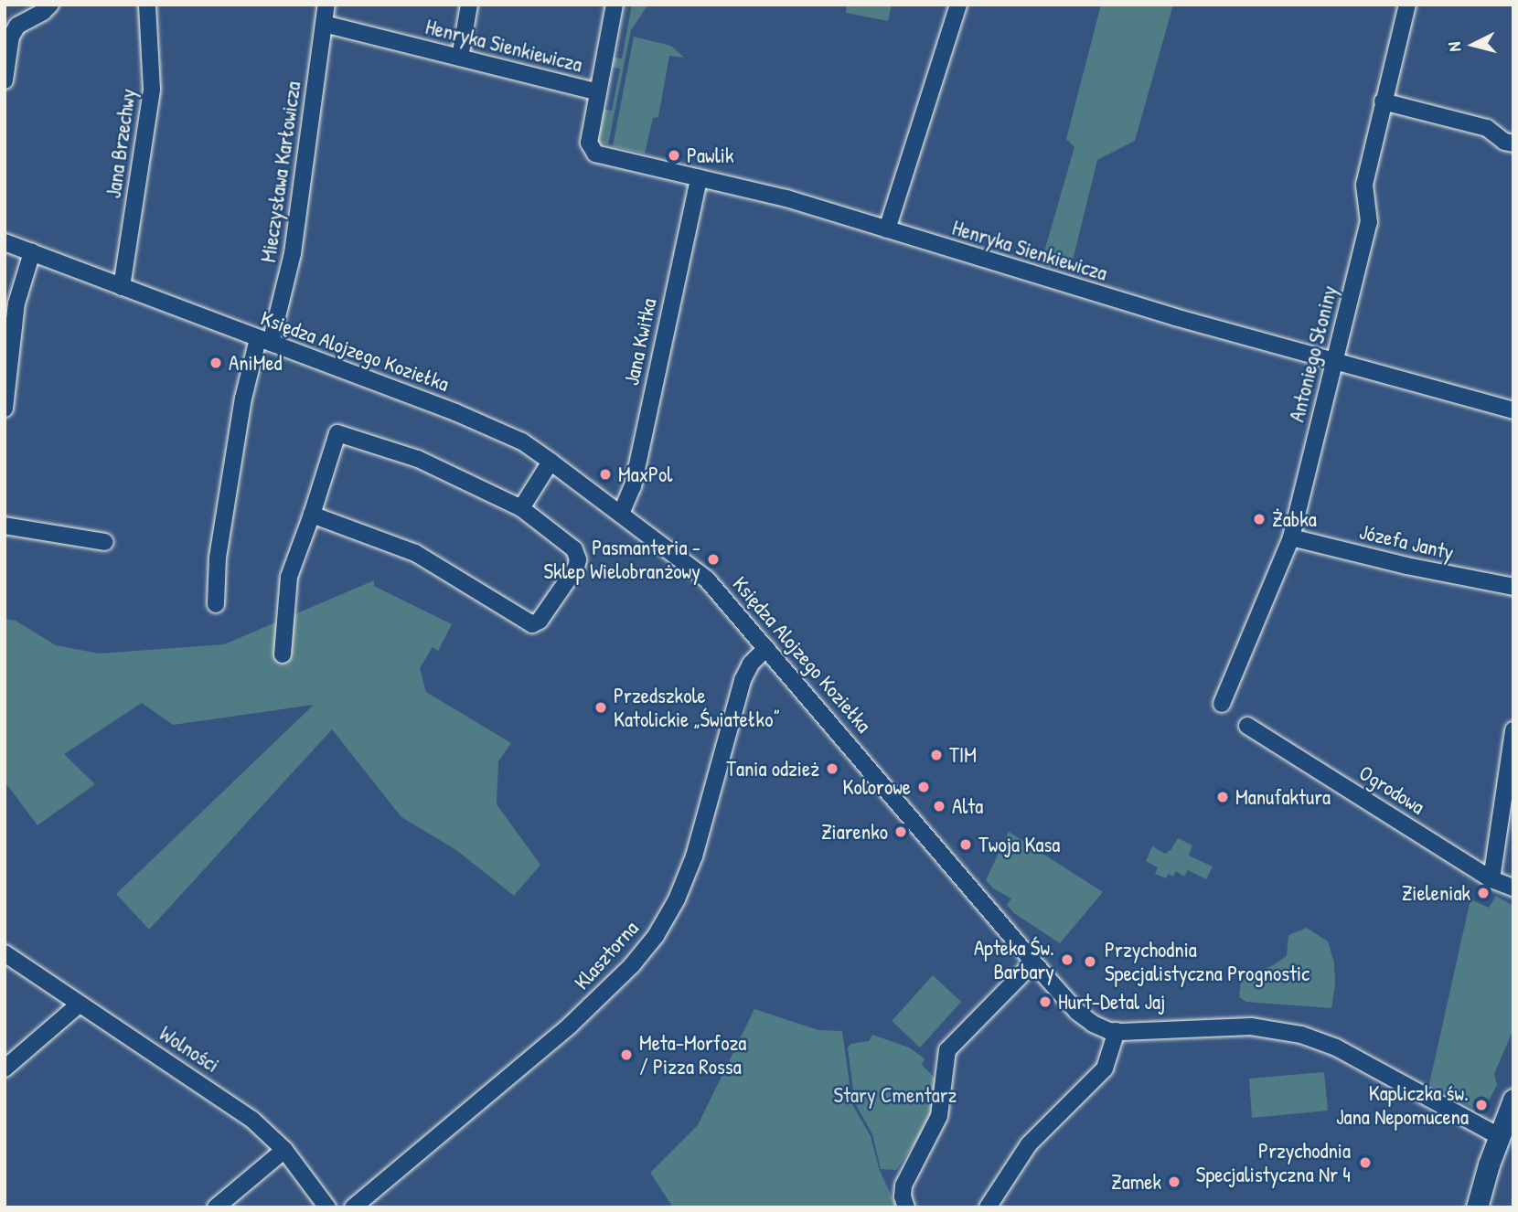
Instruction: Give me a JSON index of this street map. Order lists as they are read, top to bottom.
{
  "streets": {
    "street": [
      "Henryka Sienkiewicza",
      "Jana Brzechwy",
      "Mieczysława Karłowicza",
      "Jana Kwitka",
      "Księdza Alojzego Koziełka",
      "Antoniego Słoniny",
      "Józefa Janty",
      "Ogrodowa",
      "Klasztorna",
      "Wolności"
    ]
  },
  "crossings": [
    ["Henryka Sienkiewicza", "Mieczysława Karłowicza"],
    ["Henryka Sienkiewicza", "Jana Kwitka"],
    ["Henryka Sienkiewicza", "Antoniego Słoniny"],
    ["Jana Brzechwy", "Księdza Alojzego Koziełka"],
    ["Mieczysława Karłowicza", "Księdza Alojzego Koziełka"],
    ["Jana Kwitka", "Księdza Alojzego Koziełka"],
    ["Księdza Alojzego Koziełka", "Klasztorna"],
    ["Antoniego Słoniny", "Józefa Janty"]
  ],
  "parks": ["Stary Cmentarz"],
  "places": [
    "Pawlik",
    "AniMed",
    "MaxPol",
    "Żabka",
    "Pasmanteria - Sklep Wielobranżowy",
    "Przedszkole Katolickie „Światełko”",
    "TIM",
    "Tania odzież",
    "Kolorowe",
    "Manufaktura",
    "Alta",
    "Ziarenko",
    "Twoja Kasa",
    "Zieleniak",
    "Apteka Św. Barbary",
    "Przychodnia Specjalistyczna Prognostic",
    "Hurt-Detal Jaj",
    "Meta-Morfoza / Pizza Rossa",
    "Kapliczka św. Jana Nepomucena",
    "Przychodnia Specjalistyczna Nr 4",
    "Zamek"
  ],
  "north": "left"
}
